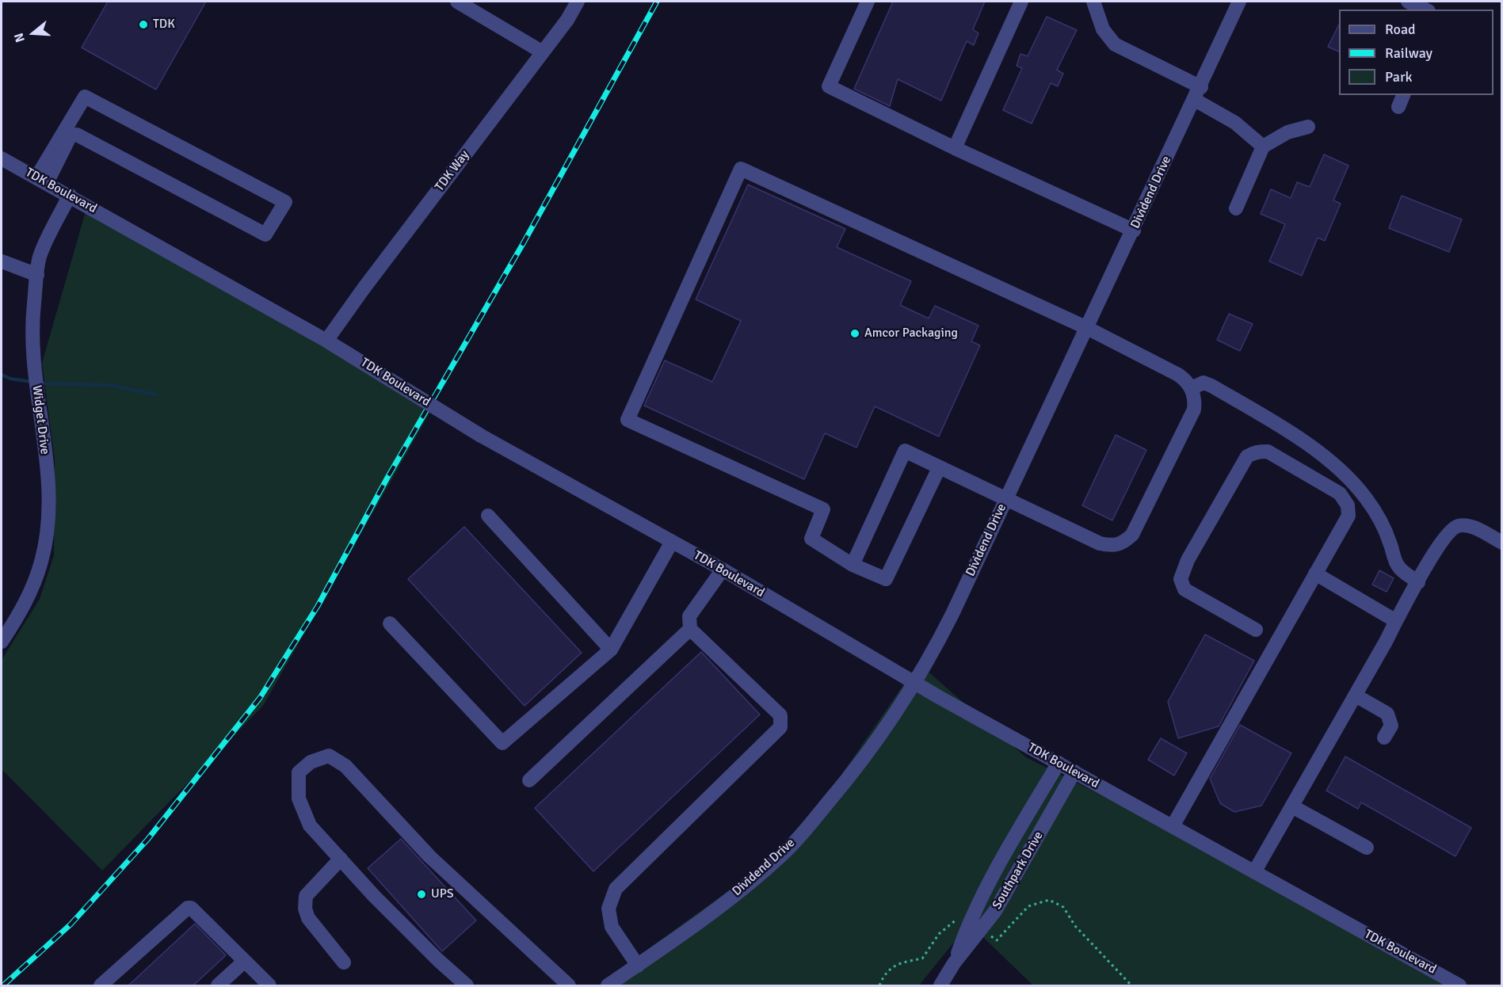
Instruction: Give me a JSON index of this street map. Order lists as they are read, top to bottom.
{
  "streets": {
    "street": [
      "TDK Way",
      "TDK Boulevard",
      "Dividend Drive",
      "Widget Drive",
      "Southpark Drive"
    ]
  },
  "crossings": [
    ["TDK Way", "TDK Boulevard"],
    ["TDK Boulevard", "Dividend Drive"],
    ["TDK Boulevard", "Widget Drive"],
    ["TDK Boulevard", "Southpark Drive"]
  ],
  "places": ["TDK", "Amcor Packaging", "UPS"],
  "legend": ["Road", "Railway", "Park"],
  "north": "left"
}
